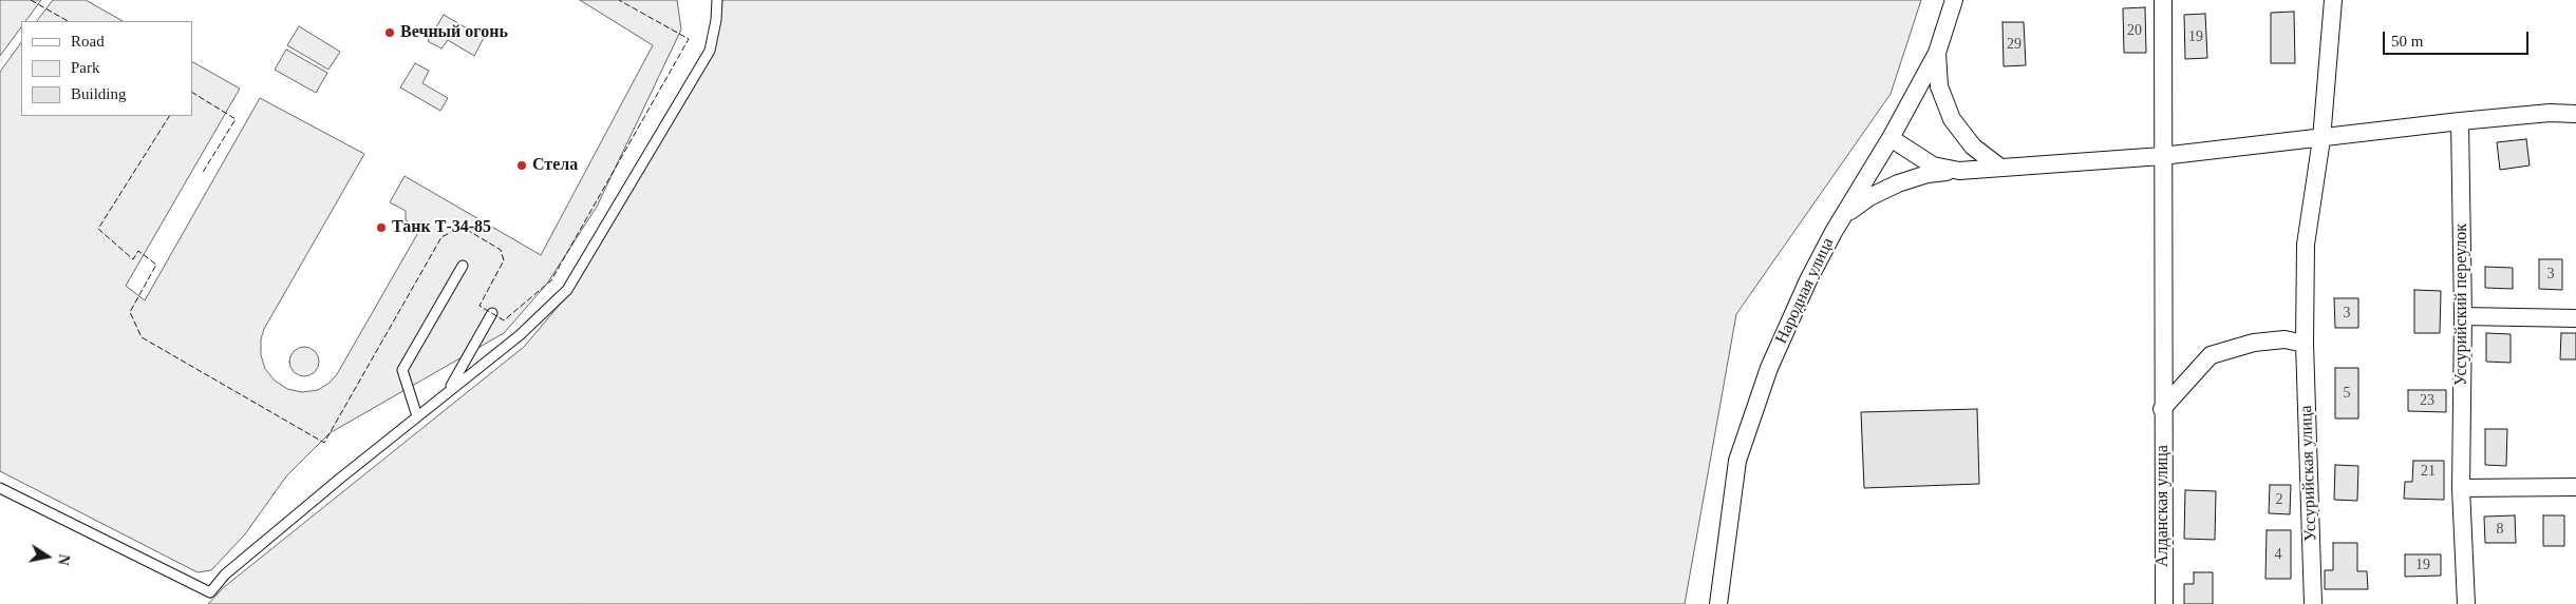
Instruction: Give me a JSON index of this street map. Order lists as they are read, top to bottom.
{
  "streets": {
    "street": [
      "Народная улица",
      "Уссурийский переулок",
      "Уссурийская улица",
      "Алданская улица"
    ]
  },
  "places": ["Вечный огонь", "Стела", "Танк Т-34-85"],
  "house_numbers": [
    "20",
    "19",
    "29",
    "3",
    "3",
    "5",
    "23",
    "21",
    "2",
    "8",
    "4",
    "19"
  ],
  "legend": ["Road", "Park", "Building"],
  "scale_bar": "50 m",
  "north": "right"
}
